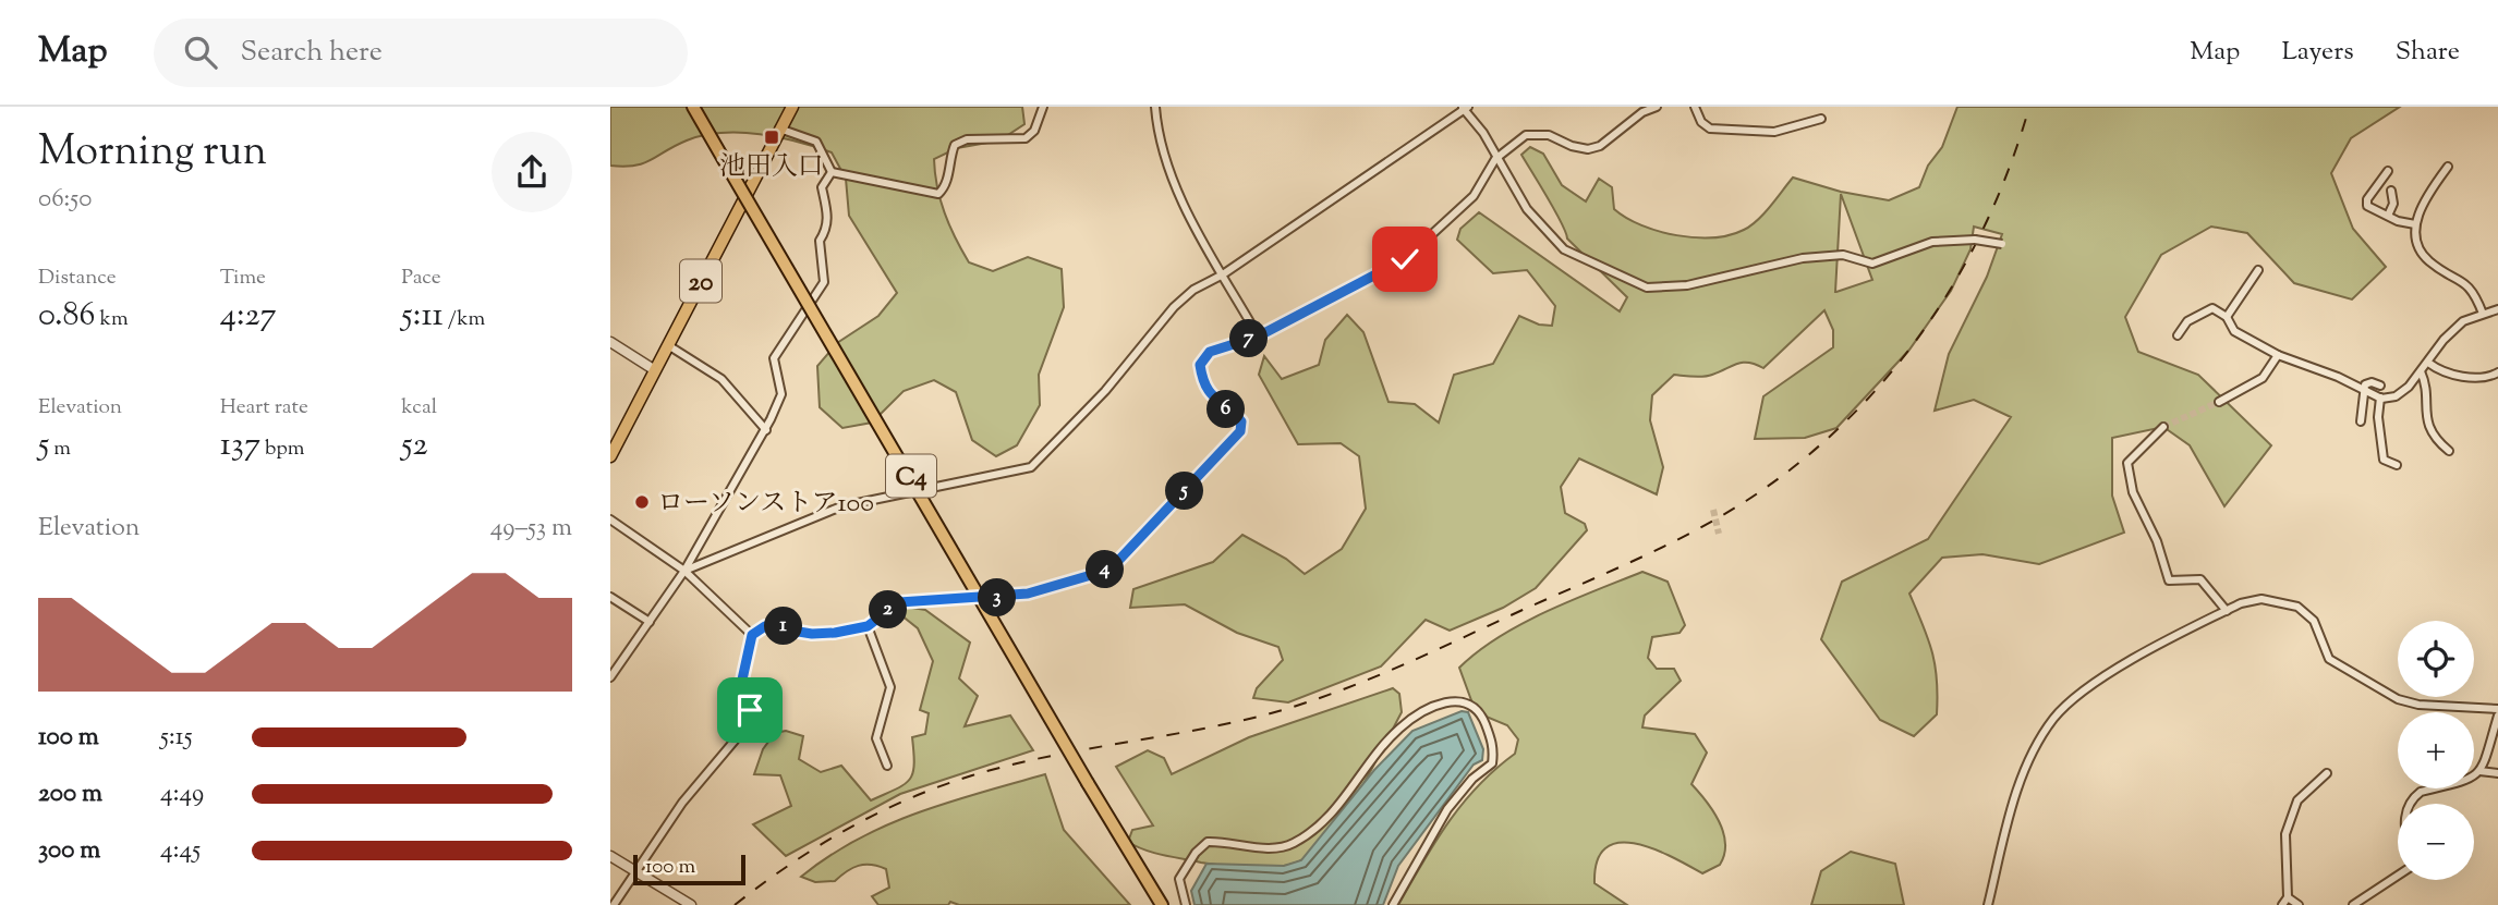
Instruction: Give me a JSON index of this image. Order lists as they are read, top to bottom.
{
  "streets": {
    "highway": ["C4"],
    "main road": ["20"]
  },
  "places": {
    "transit": ["池田入口"],
    "other": ["ローソンストア100"]
  },
  "scale_bar": "100 m",
  "page": {
    "header": "Map",
    "search": "Search here",
    "nav": ["Map", "Layers", "Share"],
    "heading": ["Morning run", "06:50"],
    "stats": [
      ["Distance", "0.86 km"],
      ["Time", "4:27"],
      ["Pace", "5:11 /km"],
      ["Elevation", "5 m"],
      ["Heart rate", "137 bpm"],
      ["kcal", "52"]
    ],
    "pins": [
      "7",
      "6",
      "5",
      "4",
      "3",
      "2",
      "1"
    ],
    "chart": ["Elevation", "49–53 m"],
    "map_buttons": ["+", "−"],
    "list": [
      {
        "name": "100 m",
        "note": "5:15"
      },
      {
        "name": "200 m",
        "note": "4:49"
      },
      {
        "name": "300 m",
        "note": "4:45"
      }
    ],
    "scale": "100 m"
  }
}
